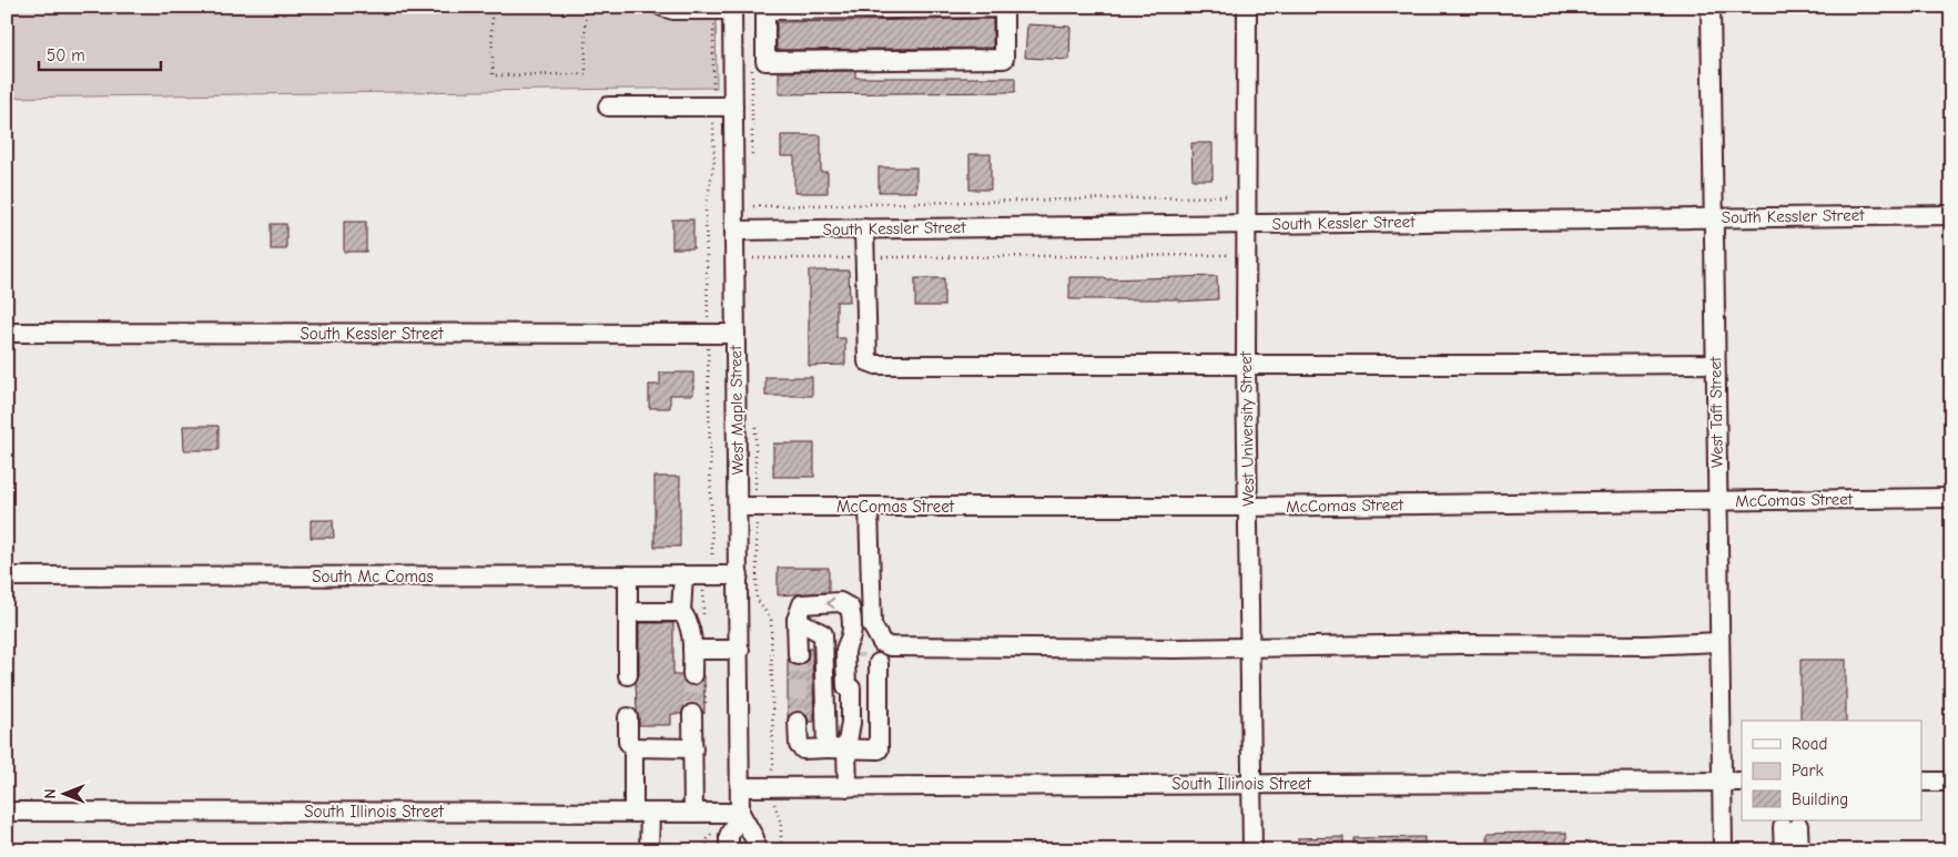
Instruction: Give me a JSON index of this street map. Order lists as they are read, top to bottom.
{
  "streets": {
    "street": [
      "South Kessler Street",
      "West Maple Street",
      "West Taft Street",
      "West University Street",
      "McComas Street",
      "South Mc Comas",
      "South Illinois Street"
    ]
  },
  "crossings": [
    ["South Kessler Street", "West Maple Street"],
    ["South Kessler Street", "West Taft Street"],
    ["South Kessler Street", "West University Street"],
    ["West Maple Street", "McComas Street"],
    ["West Maple Street", "South Mc Comas"],
    ["West Maple Street", "South Illinois Street"],
    ["West Taft Street", "McComas Street"],
    ["West Taft Street", "South Illinois Street"],
    ["West University Street", "McComas Street"],
    ["West University Street", "South Illinois Street"]
  ],
  "legend": ["Road", "Park", "Building"],
  "scale_bar": "50 m",
  "north": "left"
}
